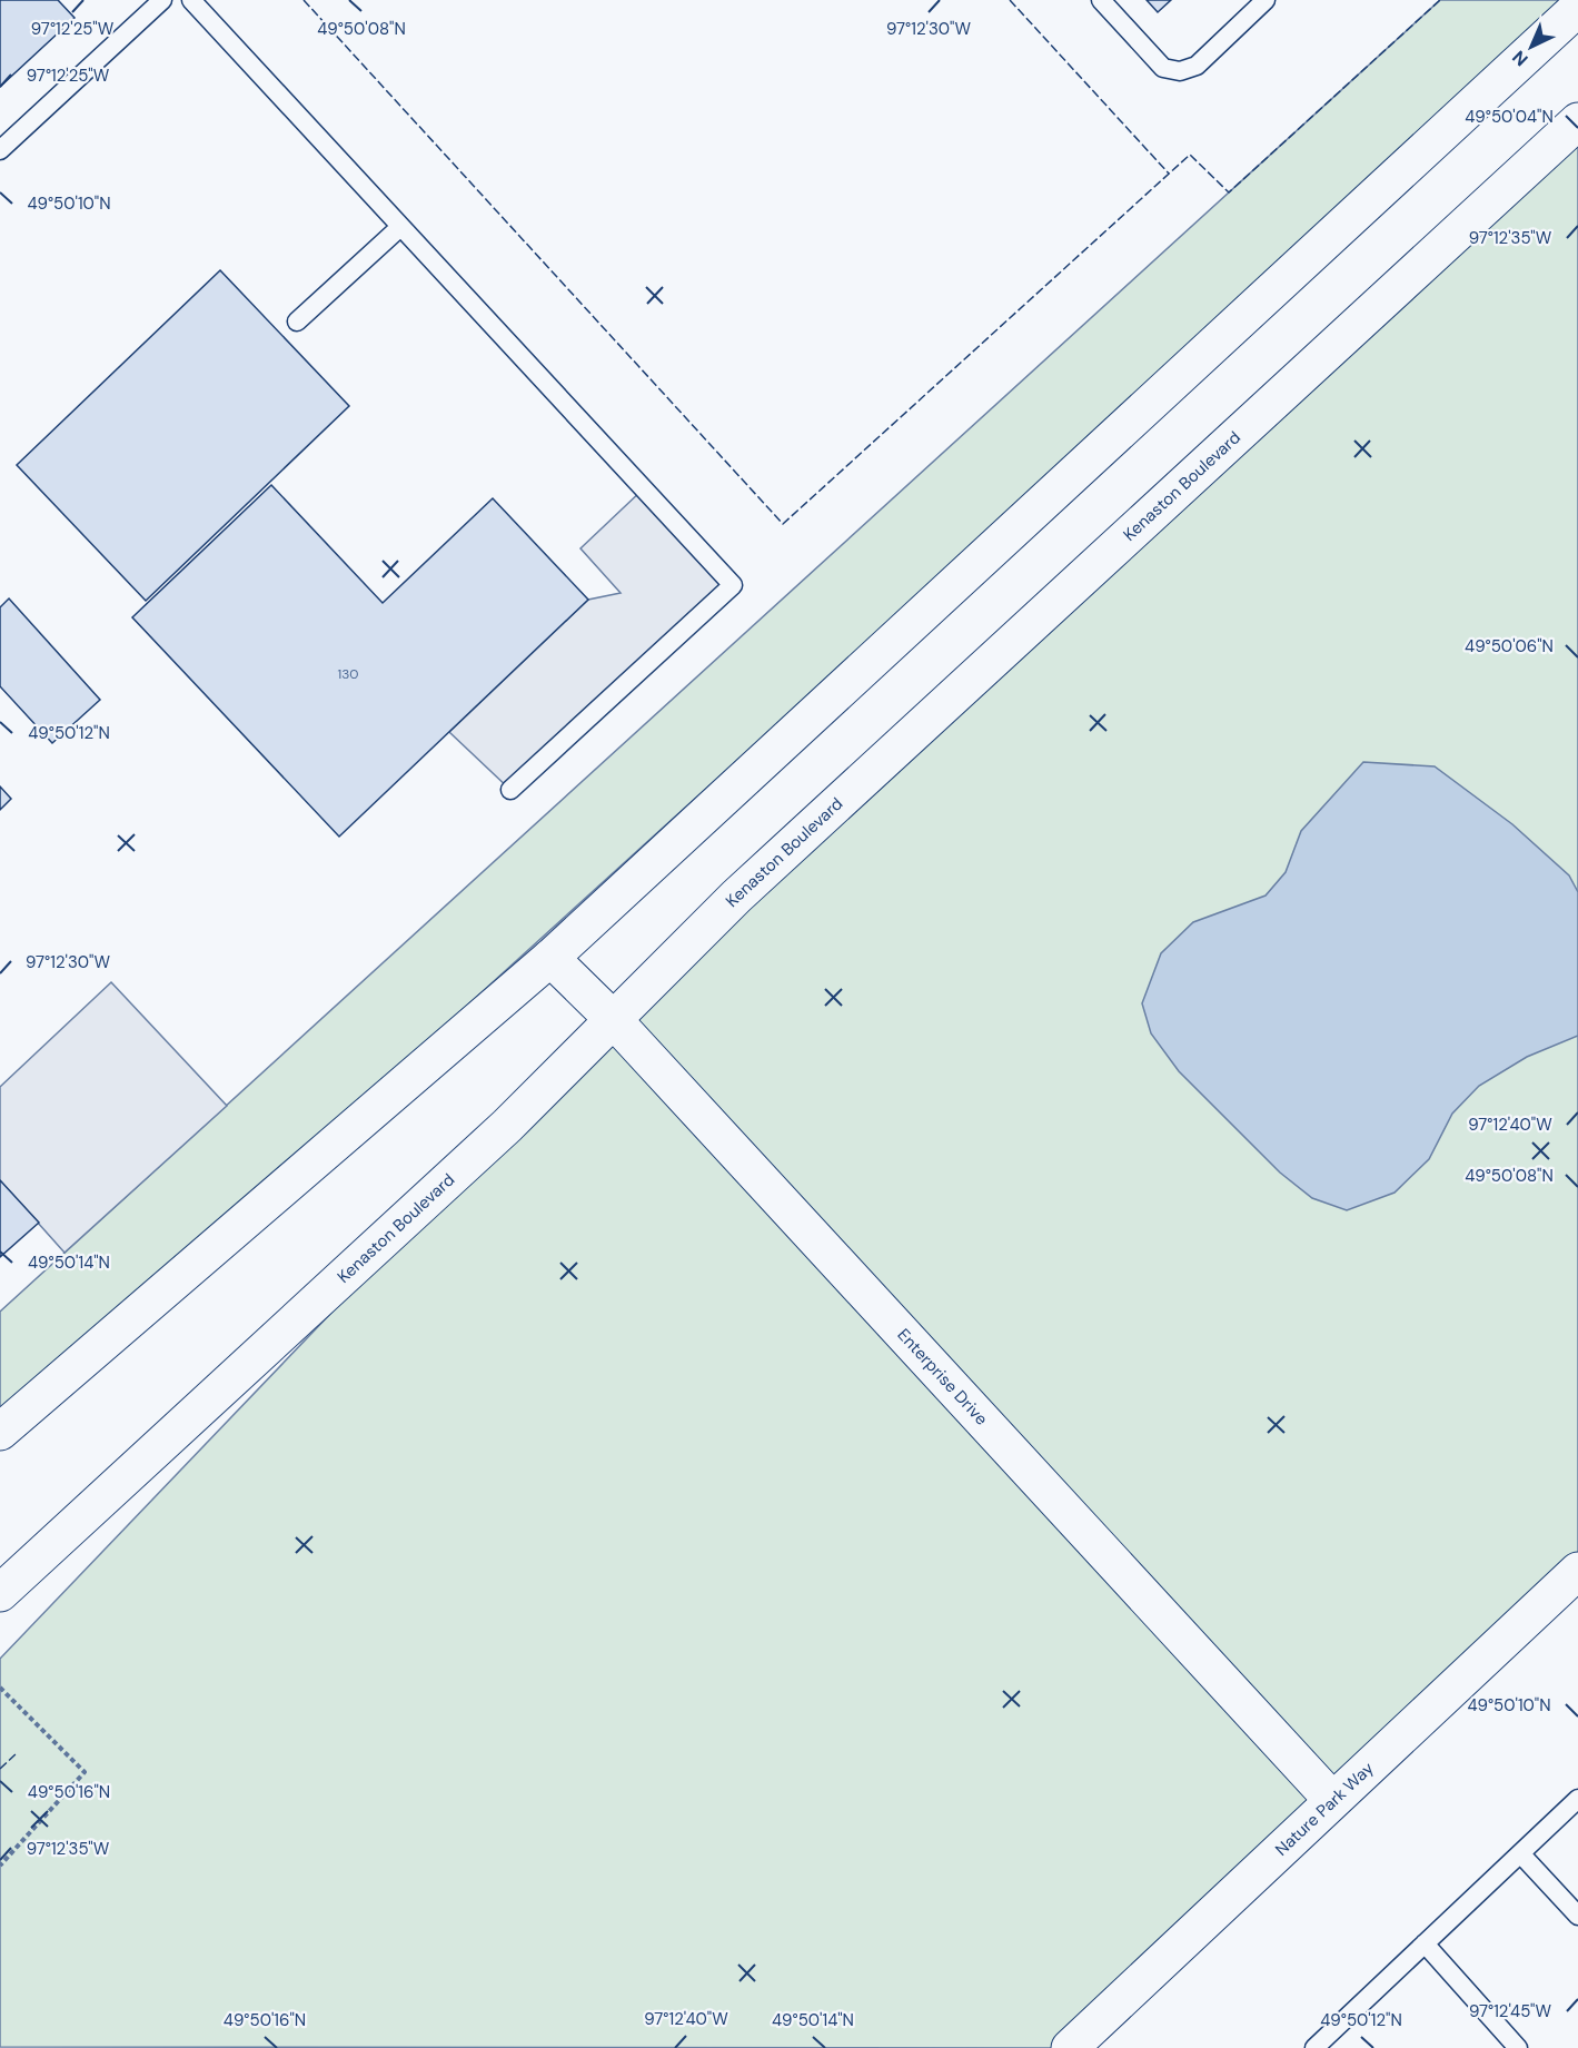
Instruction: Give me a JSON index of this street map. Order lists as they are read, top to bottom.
{
  "streets": {
    "main road": ["Kenaston Boulevard", "Enterprise Drive", "Nature Park Way"]
  },
  "crossings": [
    ["Kenaston Boulevard", "Enterprise Drive"],
    ["Enterprise Drive", "Nature Park Way"]
  ],
  "house_numbers": ["130"],
  "north": "bottom left",
  "coordinates": [
    "49°50'08\"N",
    "97°12'25\"W",
    "97°12'30\"W",
    "49°50'04\"N",
    "49°50'10\"N",
    "97°12'35\"W",
    "49°50'06\"N",
    "49°50'12\"N",
    "97°12'40\"W",
    "49°50'14\"N",
    "49°50'16\"N",
    "97°12'45\"W"
  ]
}
